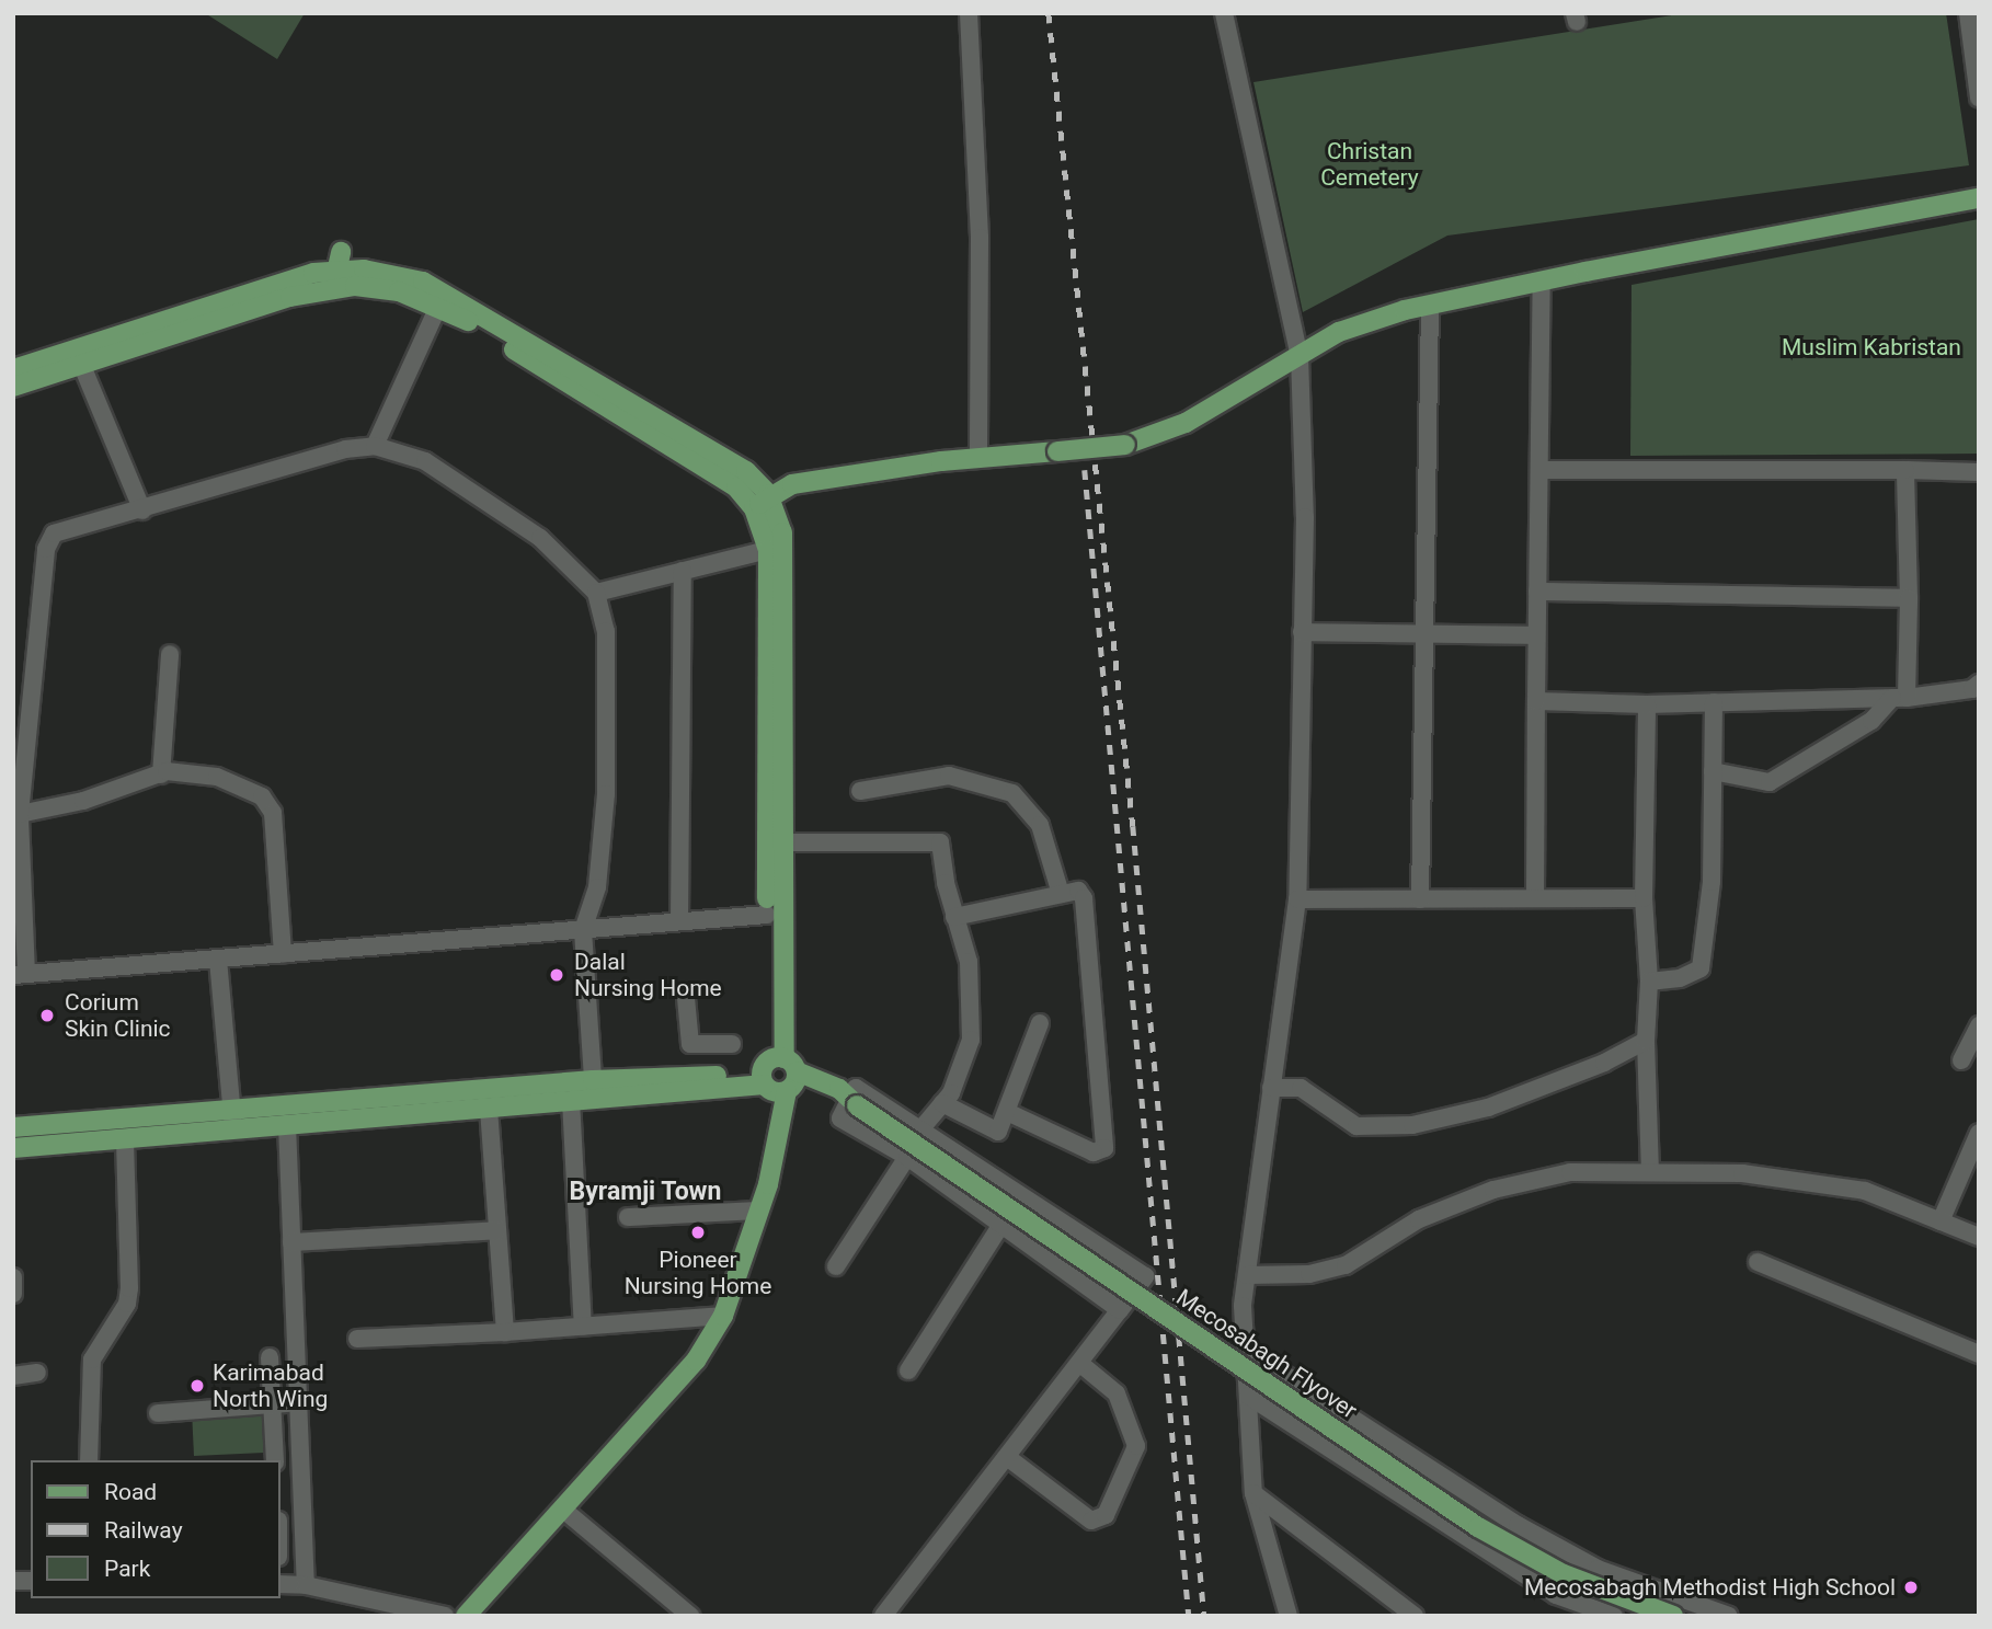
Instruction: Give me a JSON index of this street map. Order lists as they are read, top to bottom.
{
  "streets": {
    "main road": ["Mecosabagh Flyover"]
  },
  "districts": ["Byramji Town"],
  "parks": ["Christan Cemetery", "Muslim Kabristan"],
  "places": [
    "Dalal Nursing Home",
    "Corium Skin Clinic",
    "Pioneer Nursing Home",
    "Karimabad North Wing",
    "Mecosabagh Methodist High School"
  ],
  "legend": ["Road", "Railway", "Park"]
}
